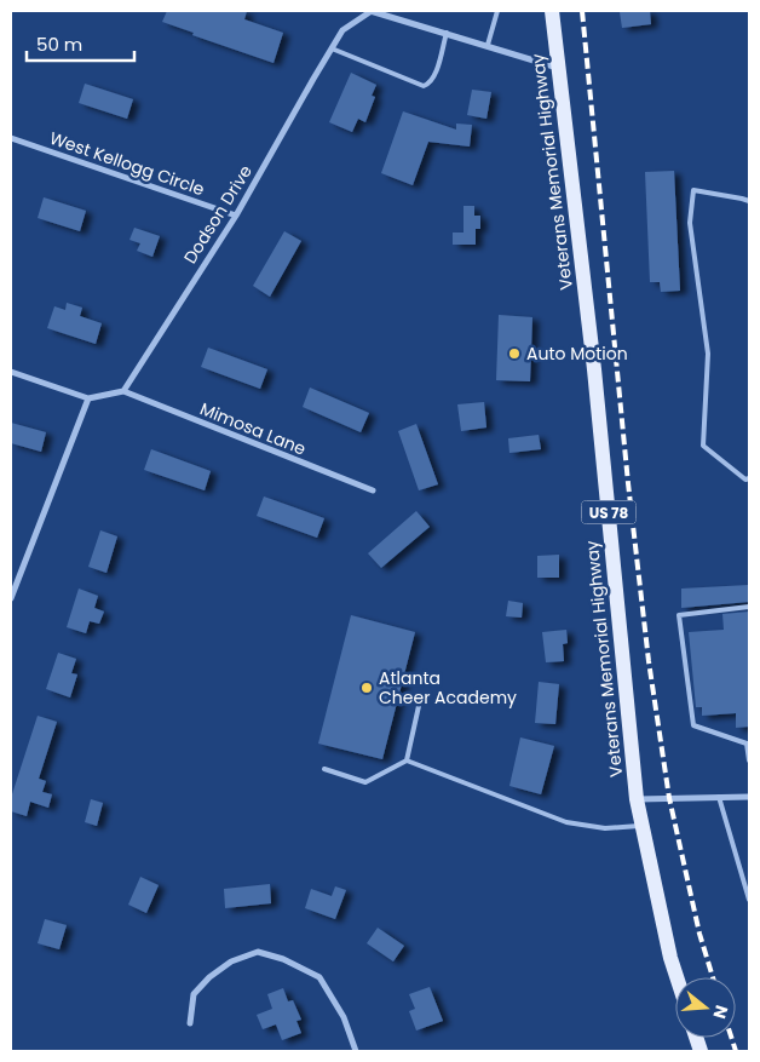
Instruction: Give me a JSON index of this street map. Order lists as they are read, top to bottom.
{
  "streets": {
    "main road": ["Veterans Memorial Highway", "US 78"],
    "street": ["West Kellogg Circle", "Dodson Drive", "Mimosa Lane"]
  },
  "crossings": [
    ["West Kellogg Circle", "Dodson Drive"],
    ["Veterans Memorial Highway", "Dodson Drive"],
    ["Dodson Drive", "Mimosa Lane"]
  ],
  "places": ["Auto Motion", "Atlanta Cheer Academy"],
  "scale_bar": "50 m",
  "north": "right"
}
